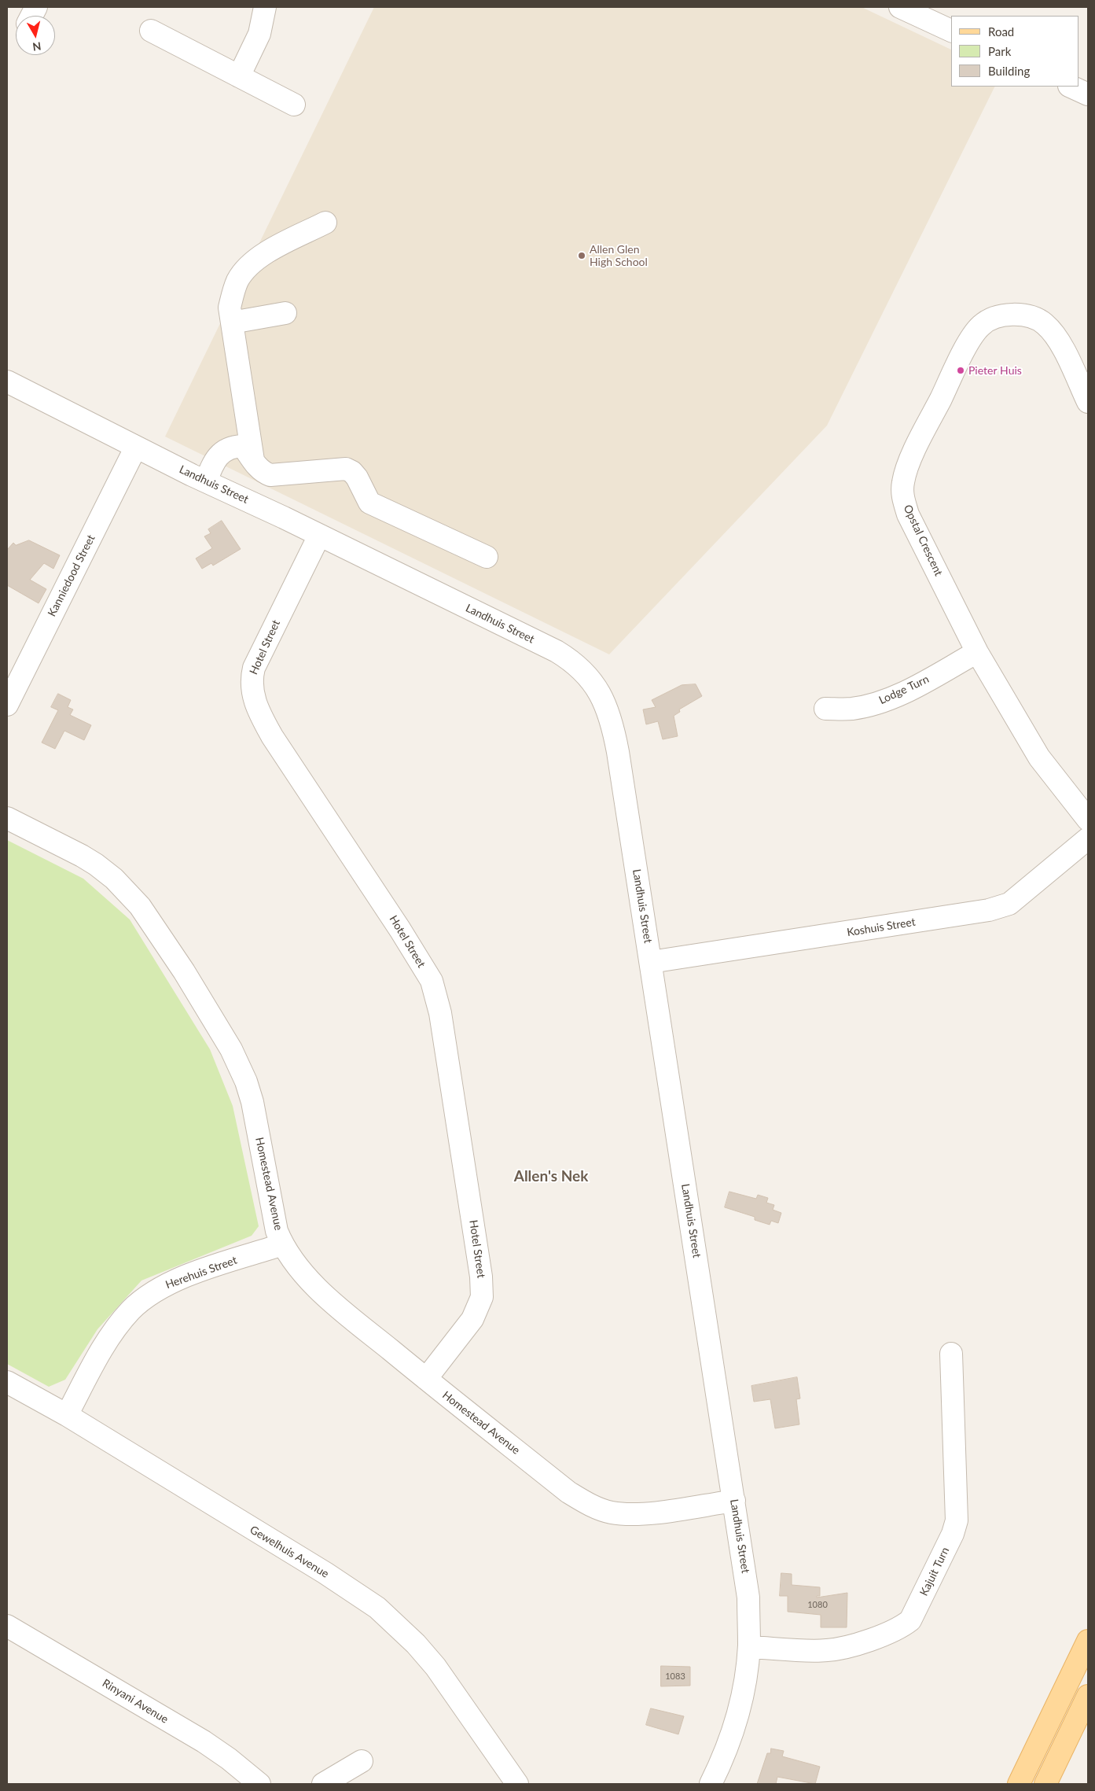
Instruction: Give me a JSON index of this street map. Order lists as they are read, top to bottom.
{
  "streets": {
    "street": [
      "Landhuis Street",
      "Opstal Crescent",
      "Kanniedood Street",
      "Hotel Street",
      "Lodge Turn",
      "Koshuis Street",
      "Homestead Avenue",
      "Herehuis Street",
      "Gewelhuis Avenue",
      "Kajuit Turn",
      "Rinyani Avenue"
    ]
  },
  "crossings": [
    ["Landhuis Street", "Kanniedood Street"],
    ["Landhuis Street", "Hotel Street"],
    ["Landhuis Street", "Koshuis Street"],
    ["Landhuis Street", "Homestead Avenue"],
    ["Landhuis Street", "Kajuit Turn"],
    ["Opstal Crescent", "Lodge Turn"],
    ["Hotel Street", "Homestead Avenue"],
    ["Homestead Avenue", "Herehuis Street"],
    ["Herehuis Street", "Gewelhuis Avenue"]
  ],
  "districts": ["Allen's Nek"],
  "places": ["Allen Glen High School", "Pieter Huis"],
  "house_numbers": ["1080", "1083"],
  "legend": ["Road", "Park", "Building"],
  "north": "bottom"
}
